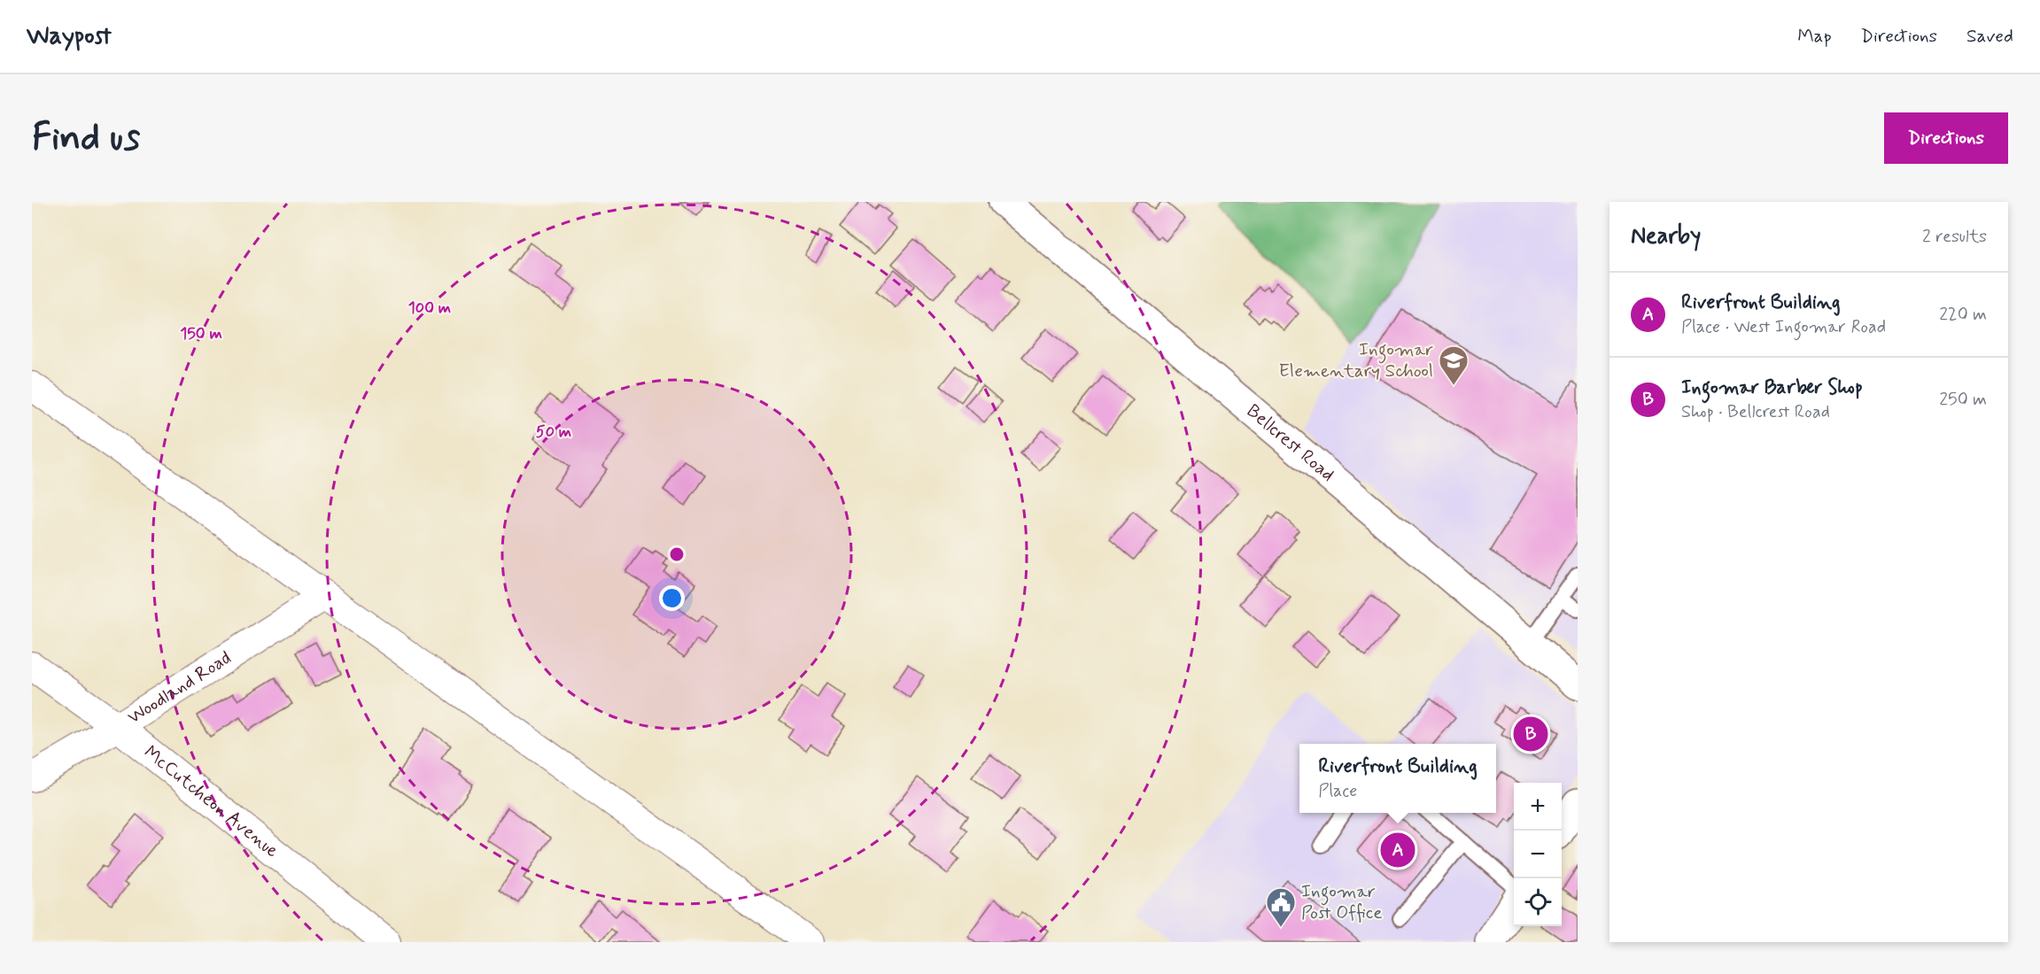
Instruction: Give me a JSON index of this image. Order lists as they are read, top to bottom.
{
  "streets": {
    "street": ["Bellcrest Road", "Woodland Road", "McCutcheon Avenue"]
  },
  "crossings": [
    ["Woodland Road", "McCutcheon Avenue"]
  ],
  "places": {
    "school or university": ["Ingomar Elementary School"],
    "public building": ["Ingomar Post Office"]
  },
  "page": {
    "header": "Waypost",
    "nav": ["Map", "Directions", "Saved"],
    "buttons": "Directions",
    "title": "Find us",
    "heading": ["Nearby", "2 results"],
    "list": [
      {
        "mark": "A",
        "name": "Riverfront Building",
        "note": "Place · West Ingomar Road",
        "value": "220 m"
      },
      {
        "mark": "B",
        "name": "Ingomar Barber Shop",
        "note": "Shop · Bellcrest Road",
        "value": "250 m"
      }
    ],
    "pins": ["B", "A"],
    "popup": ["Riverfront Building", "Place"],
    "map_buttons": ["+", "−"]
  },
  "rings": ["100 m", "150 m", "50 m"]
}
